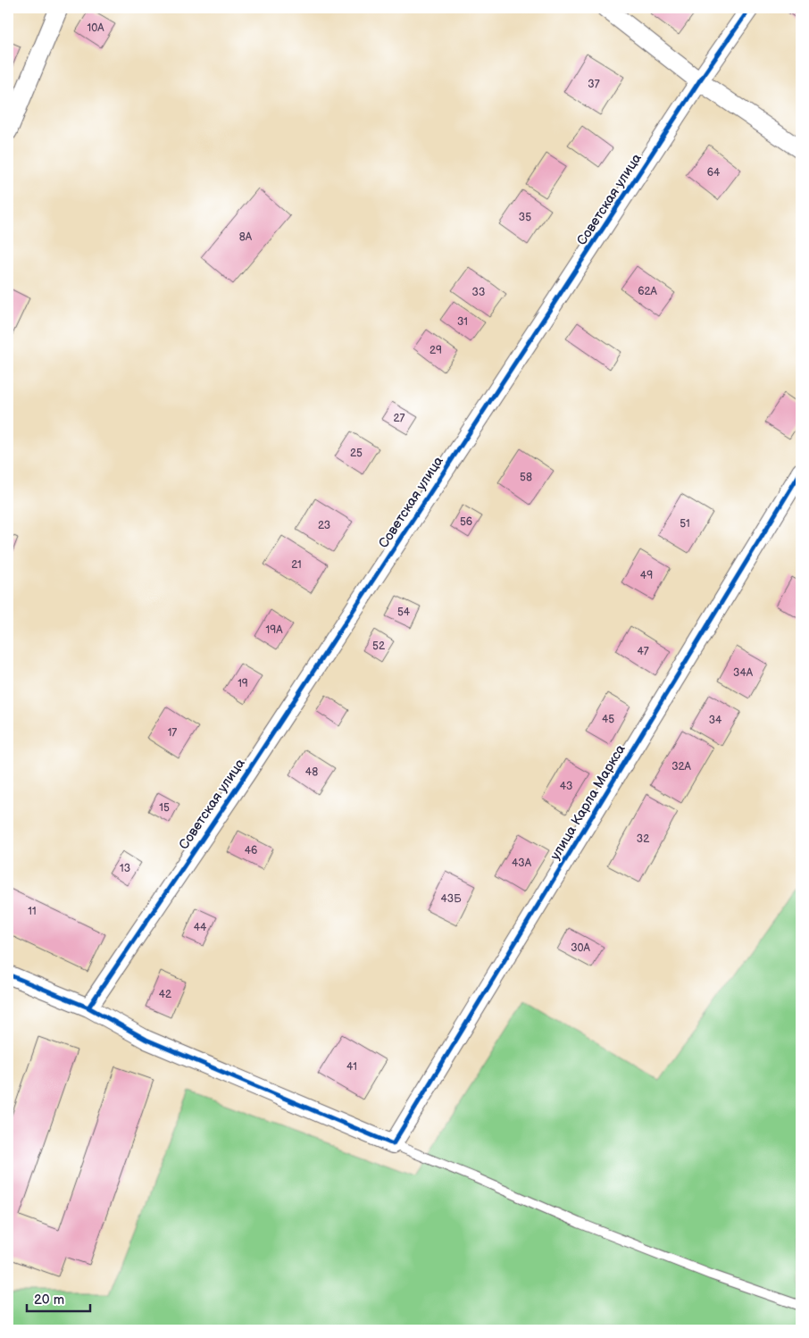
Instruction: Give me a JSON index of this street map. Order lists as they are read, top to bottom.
{
  "streets": {
    "street": ["Советская улица", "улица Карла Маркса"]
  },
  "house_numbers": [
    "10А",
    "37",
    "64",
    "35",
    "8А",
    "62А",
    "33",
    "31",
    "29",
    "27",
    "25",
    "58",
    "56",
    "51",
    "23",
    "21",
    "49",
    "54",
    "19А",
    "52",
    "47",
    "34А",
    "19",
    "45",
    "34",
    "17",
    "32А",
    "48",
    "43",
    "15",
    "32",
    "46",
    "43А",
    "13",
    "43Б",
    "11",
    "44",
    "30А",
    "42",
    "41"
  ],
  "scale_bar": "20 m"
}
